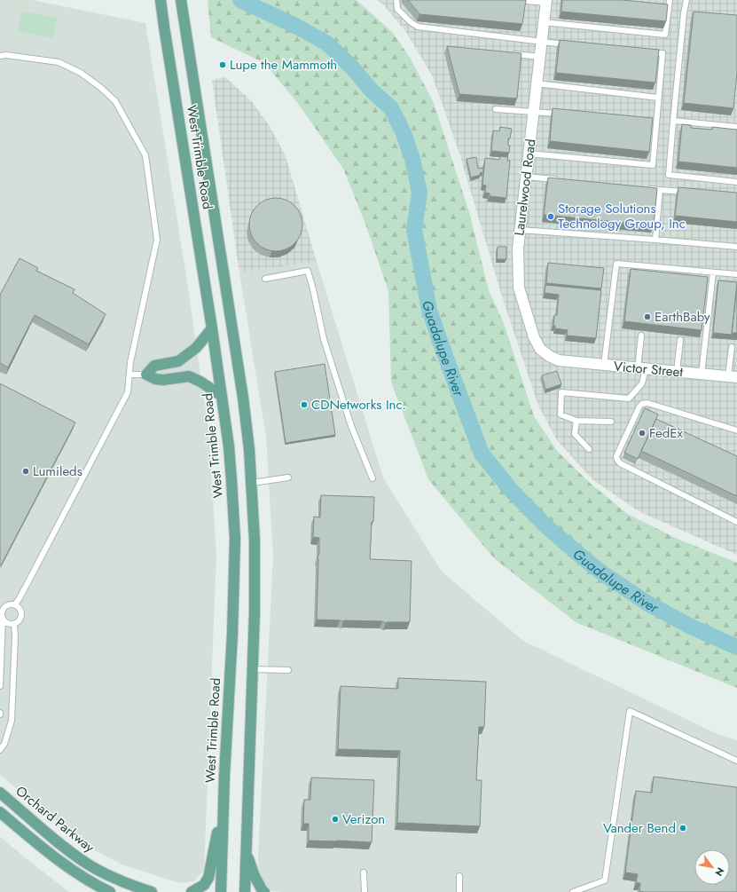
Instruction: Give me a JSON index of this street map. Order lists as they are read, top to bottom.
{
  "streets": {
    "main road": ["West Trimble Road", "Orchard Parkway"],
    "street": ["Laurelwood Road", "Victor Street"]
  },
  "crossings": [
    ["Laurelwood Road", "Victor Street"]
  ],
  "water": ["Guadalupe River"],
  "places": [
    "Lupe the Mammoth",
    "Storage Solutions Technology Group, Inc",
    "EarthBaby",
    "CDNetworks Inc.",
    "FedEx",
    "Lumileds",
    "Verizon",
    "Vander Bend"
  ],
  "north": "bottom right"
}
